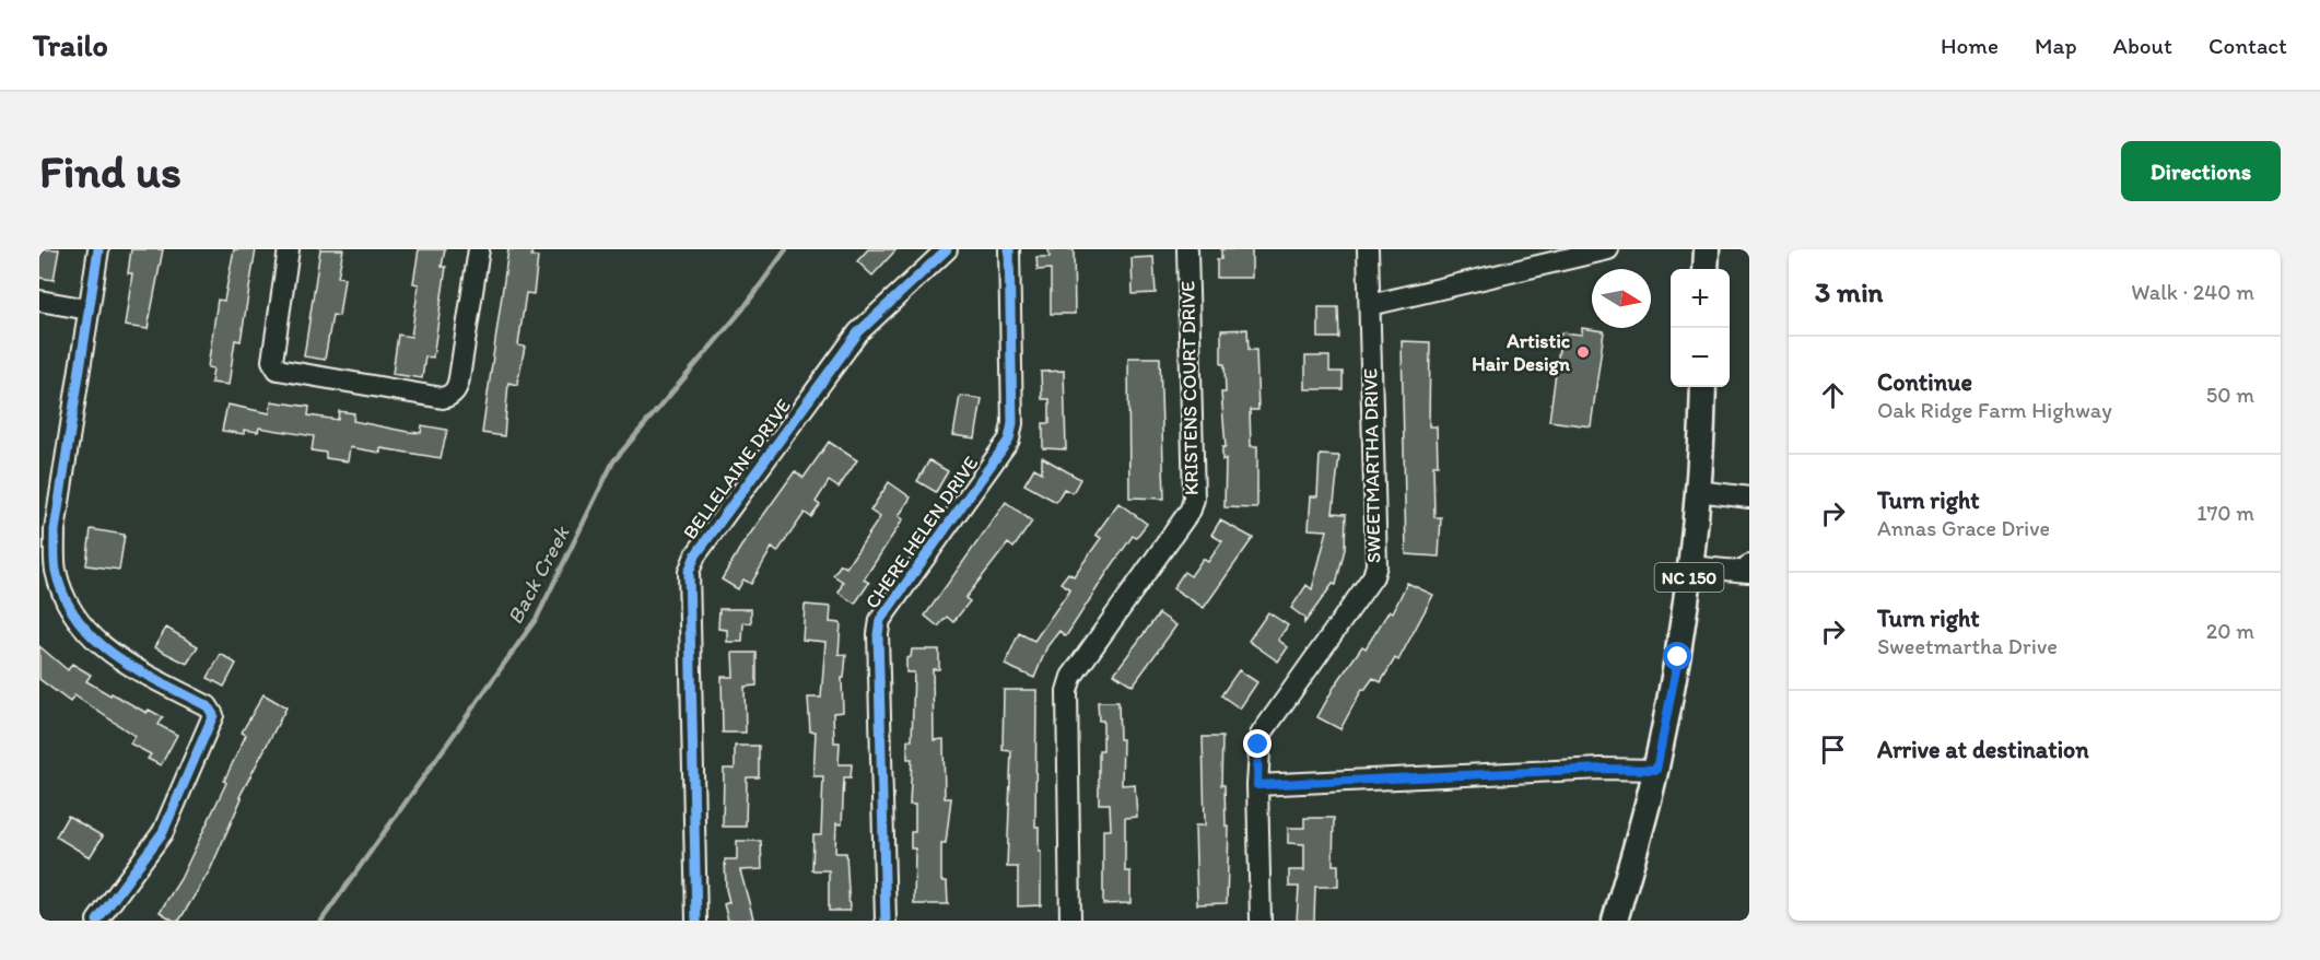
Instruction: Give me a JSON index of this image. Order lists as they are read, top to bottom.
{
  "streets": {
    "main road": ["NC 150"],
    "street": [
      "KRISTENS COURT DRIVE",
      "SWEETMARTHA DRIVE",
      "BELLELAINE DRIVE",
      "CHERE HELEN DRIVE"
    ]
  },
  "water": ["Back Creek"],
  "places": ["Artistic Hair Design"],
  "north": "right",
  "page": {
    "header": "Trailo",
    "nav": [
      "Home",
      "Map",
      "About",
      "Contact"
    ],
    "buttons": "Directions",
    "title": "Find us",
    "heading": ["3 min", "Walk · 240 m"],
    "map_buttons": ["+", "−"],
    "list": [
      ["Continue", "Oak Ridge Farm Highway", "50 m"],
      ["Turn right", "Annas Grace Drive", "170 m"],
      ["Turn right", "Sweetmartha Drive", "20 m"],
      "Arrive at destination"
    ]
  }
}
